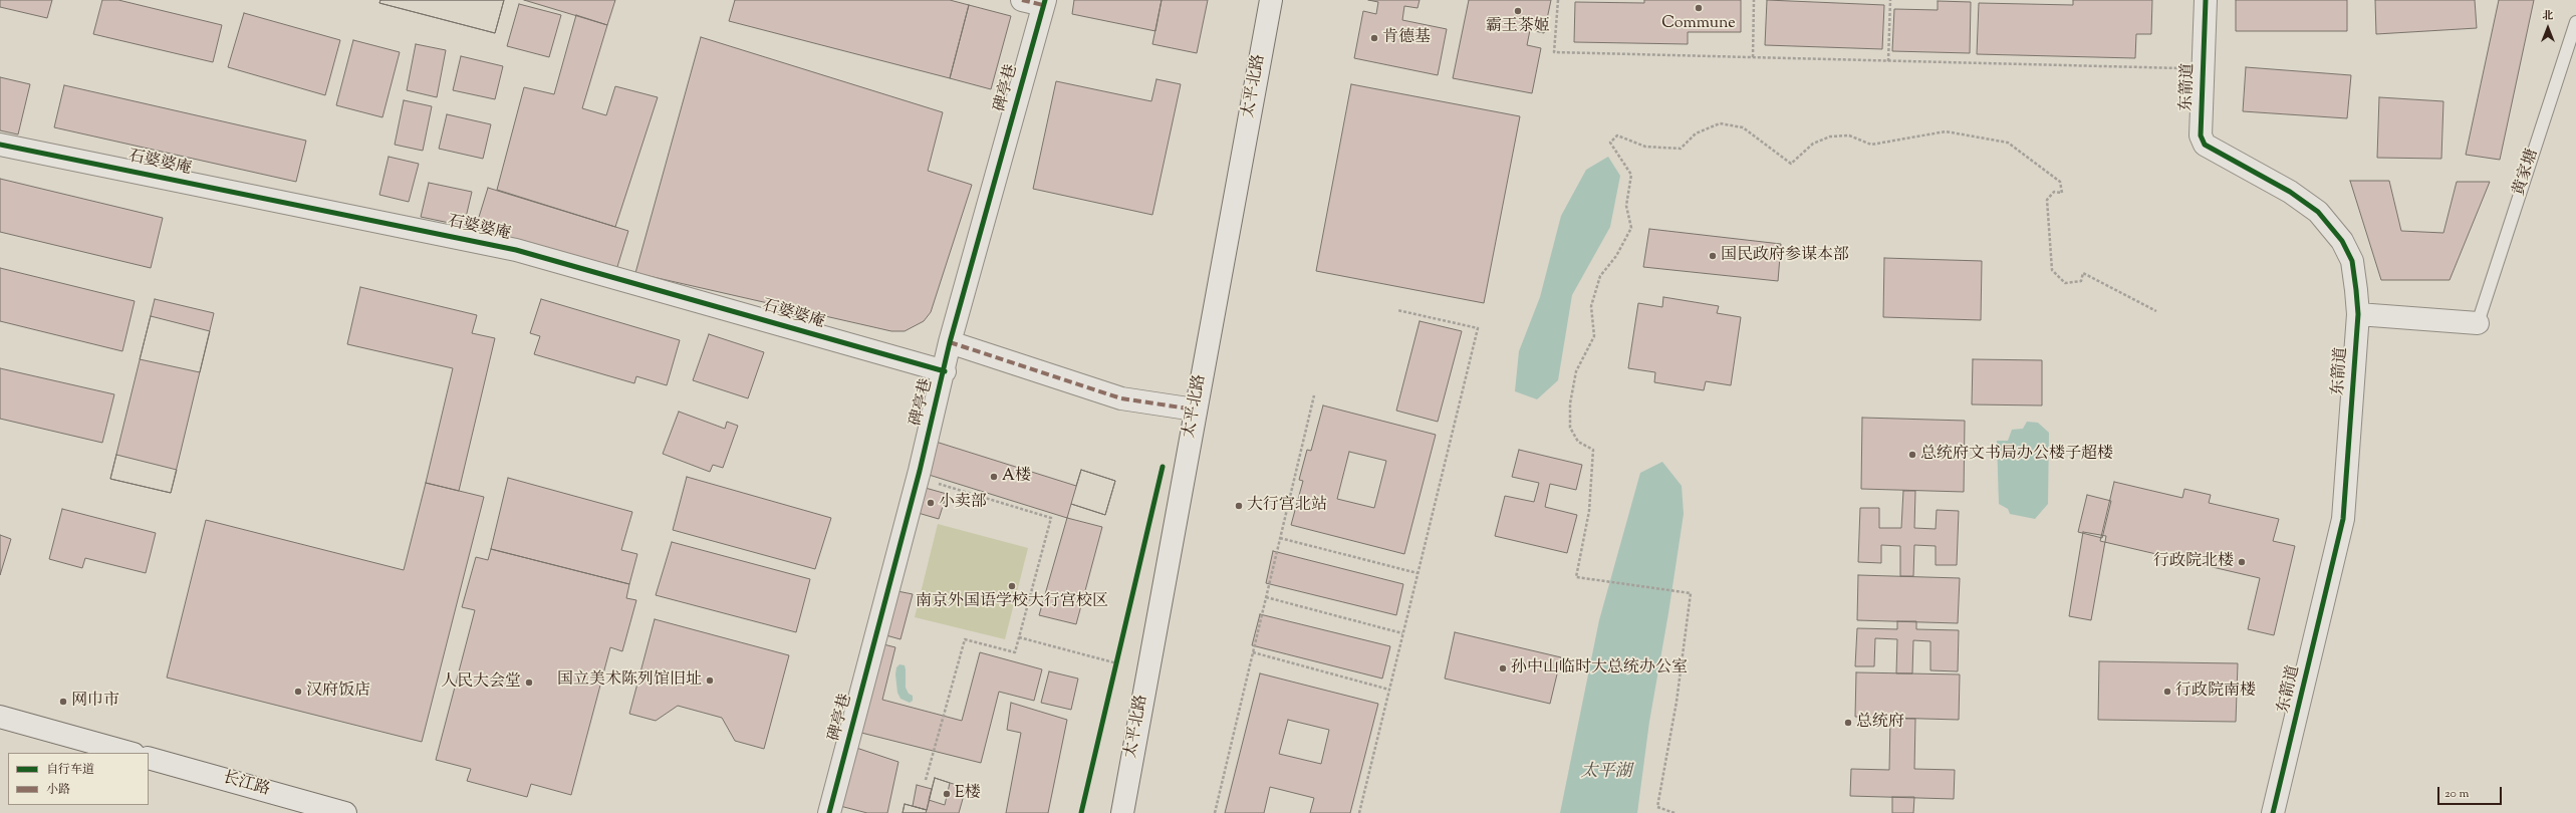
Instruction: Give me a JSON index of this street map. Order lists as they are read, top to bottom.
{
  "streets": {
    "street": [
      "太平北路",
      "东箭道",
      "碑亭巷",
      "石婆婆庵",
      "长江路"
    ],
    "lane": ["黄家塘"]
  },
  "crossings": [
    ["碑亭巷", "石婆婆庵"]
  ],
  "water": ["太平湖"],
  "places": [
    "Commune",
    "霸王茶姬",
    "肯德基",
    "国民政府参谋本部",
    "总统府文书局办公楼子超楼",
    "A楼",
    "小卖部",
    "大行宫北站",
    "行政院北楼",
    "南京外国语学校大行宫校区",
    "孙中山临时大总统办公室",
    "国立美术陈列馆旧址",
    "人民大会堂",
    "汉府饭店",
    "行政院南楼",
    "网巾市",
    "总统府",
    "E楼"
  ],
  "legend": ["自行车道", "小路"],
  "scale_bar": "20 m",
  "north": "top"
}
